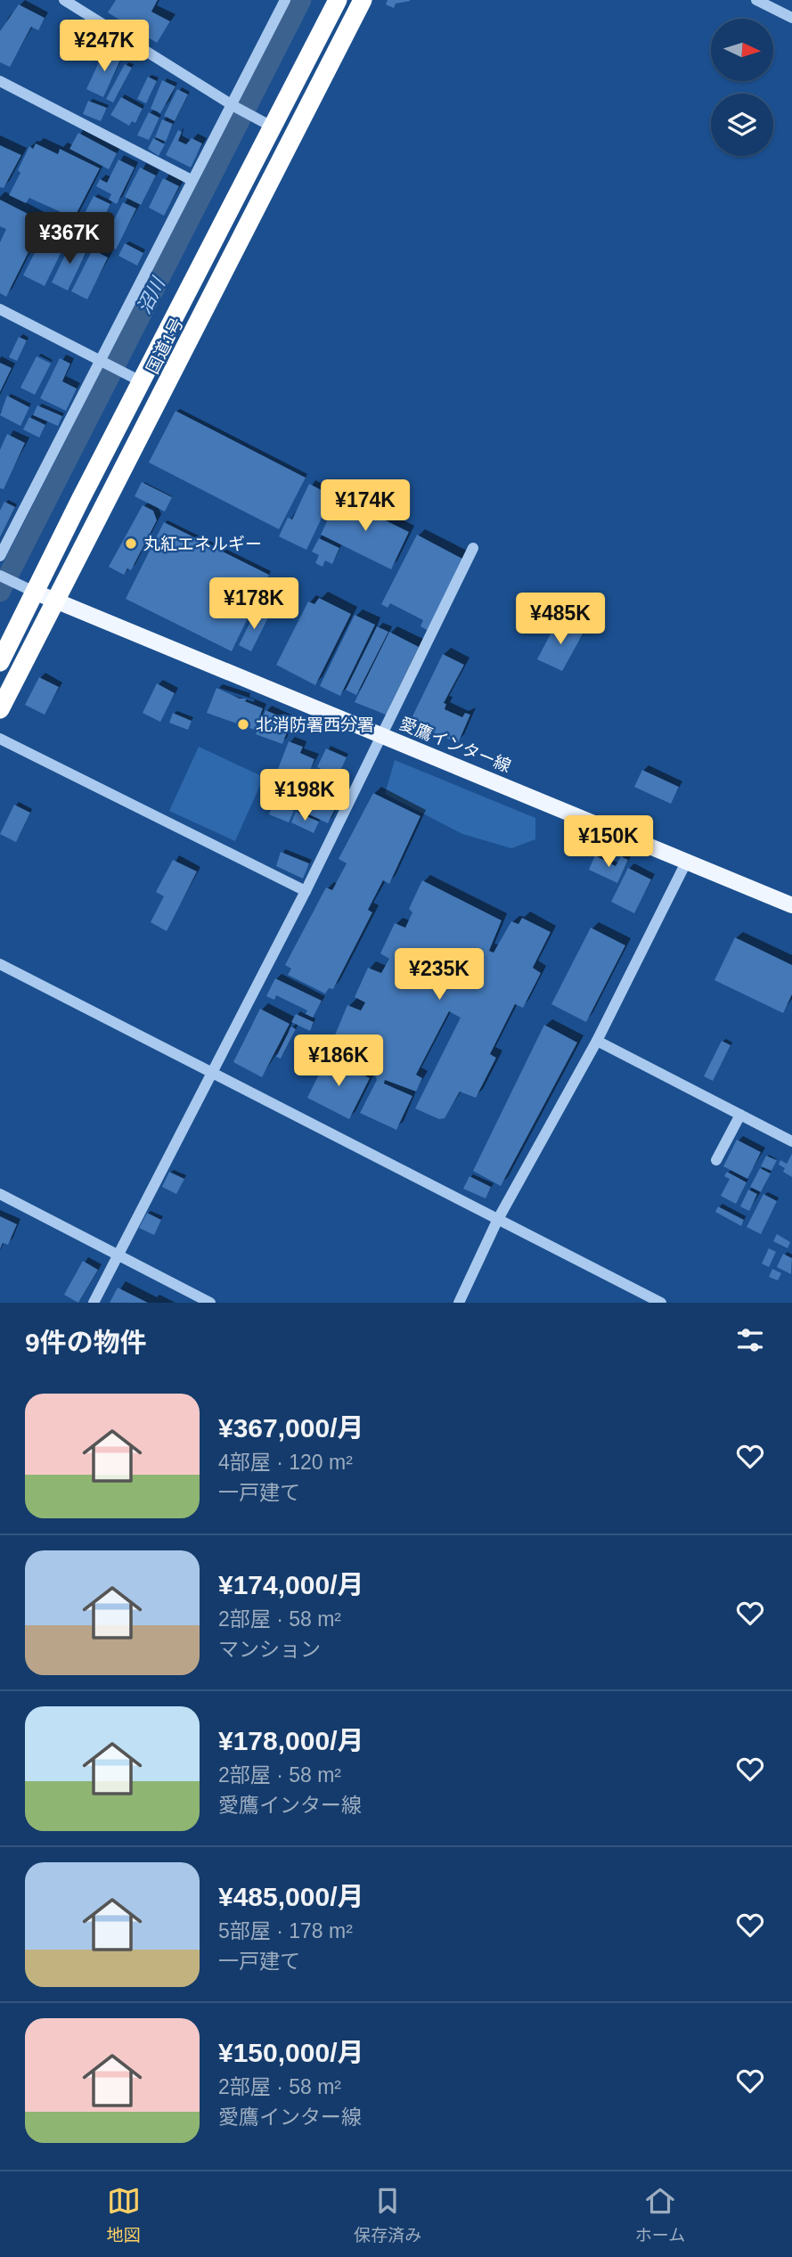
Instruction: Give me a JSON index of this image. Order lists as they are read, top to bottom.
{
  "streets": {
    "highway": ["国道1号"],
    "main road": ["愛鷹インター線"]
  },
  "crossings": [
    ["国道1号", "愛鷹インター線"]
  ],
  "water": ["沼川"],
  "places": ["丸紅エネルギー", "北消防署西分署"],
  "north": "right",
  "page": {
    "price": [
      "¥247K",
      "¥367K",
      "¥174K",
      "¥178K",
      "¥485K",
      "¥198K",
      "¥150K",
      "¥235K",
      "¥186K"
    ],
    "heading": "9件の物件",
    "list": [
      {
        "name": "¥367,000/月",
        "note": "4部屋 · 120 m² · 一戸建て"
      },
      {
        "name": "¥174,000/月",
        "note": "2部屋 · 58 m² · マンション"
      },
      {
        "name": "¥178,000/月",
        "note": "2部屋 · 58 m² · 愛鷹インター線"
      },
      {
        "name": "¥485,000/月",
        "note": "5部屋 · 178 m² · 一戸建て"
      },
      {
        "name": "¥150,000/月",
        "note": "2部屋 · 58 m² · 愛鷹インター線"
      }
    ],
    "tabs": ["地図", "保存済み", "ホーム"]
  }
}
